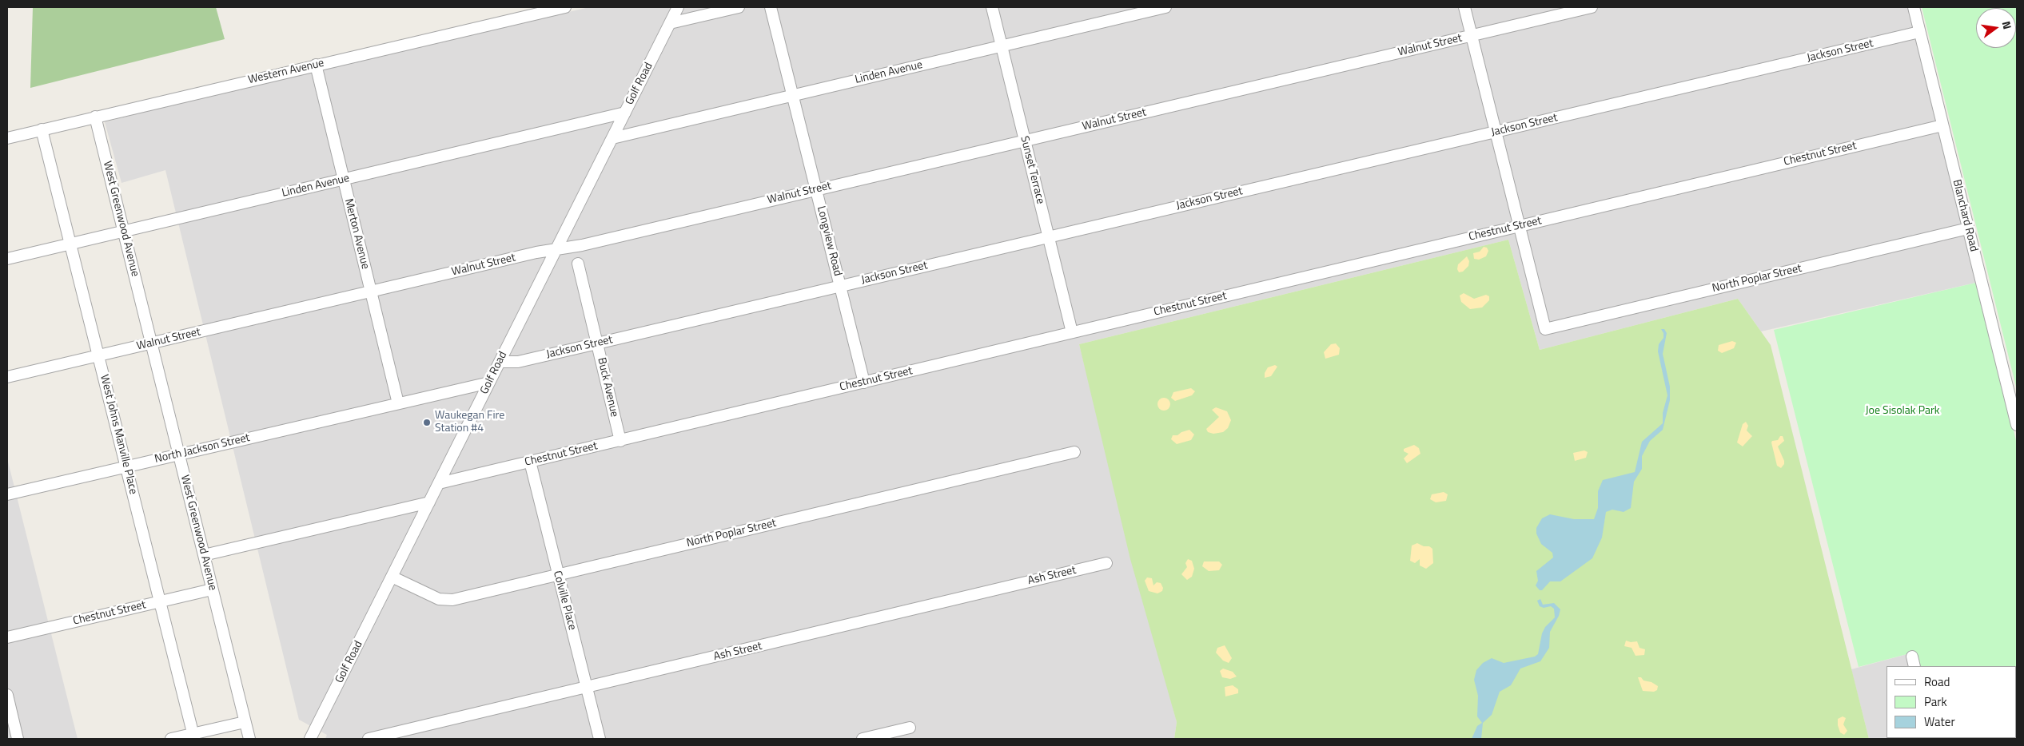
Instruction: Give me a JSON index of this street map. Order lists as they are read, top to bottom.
{
  "streets": {
    "street": [
      "Walnut Street",
      "Jackson Street",
      "Western Avenue",
      "Linden Avenue",
      "Golf Road",
      "Chestnut Street",
      "Sunset Terrace",
      "Blanchard Road",
      "West Greenwood Avenue",
      "Merton Avenue",
      "Longview Road",
      "North Poplar Street",
      "Buck Avenue",
      "West Johns Manville Place",
      "North Jackson Street",
      "Ash Street",
      "Colville Place"
    ]
  },
  "crossings": [
    ["Walnut Street", "Golf Road"],
    ["Walnut Street", "Sunset Terrace"],
    ["Walnut Street", "West Greenwood Avenue"],
    ["Walnut Street", "Merton Avenue"],
    ["Walnut Street", "Longview Road"],
    ["Walnut Street", "West Johns Manville Place"],
    ["Jackson Street", "Golf Road"],
    ["Jackson Street", "Sunset Terrace"],
    ["Jackson Street", "Blanchard Road"],
    ["Jackson Street", "Longview Road"],
    ["Jackson Street", "Buck Avenue"],
    ["Western Avenue", "West Greenwood Avenue"],
    ["Western Avenue", "Merton Avenue"],
    ["Western Avenue", "West Johns Manville Place"],
    ["Linden Avenue", "Golf Road"],
    ["Linden Avenue", "Sunset Terrace"],
    ["Linden Avenue", "West Greenwood Avenue"],
    ["Linden Avenue", "Merton Avenue"],
    ["Linden Avenue", "Longview Road"],
    ["Linden Avenue", "West Johns Manville Place"],
    ["Golf Road", "Chestnut Street"],
    ["Golf Road", "North Poplar Street"],
    ["Chestnut Street", "Sunset Terrace"],
    ["Chestnut Street", "Blanchard Road"],
    ["Chestnut Street", "West Greenwood Avenue"],
    ["Chestnut Street", "Longview Road"],
    ["Chestnut Street", "North Poplar Street"],
    ["Chestnut Street", "Buck Avenue"],
    ["Chestnut Street", "West Johns Manville Place"],
    ["Chestnut Street", "Colville Place"],
    ["Blanchard Road", "North Poplar Street"],
    ["West Greenwood Avenue", "North Jackson Street"],
    ["Merton Avenue", "North Jackson Street"],
    ["North Poplar Street", "Colville Place"],
    ["West Johns Manville Place", "North Jackson Street"],
    ["Ash Street", "Colville Place"]
  ],
  "parks": ["Joe Sisolak Park"],
  "places": ["Waukegan Fire Station #4"],
  "legend": ["Road", "Park", "Water"],
  "north": "right"
}
